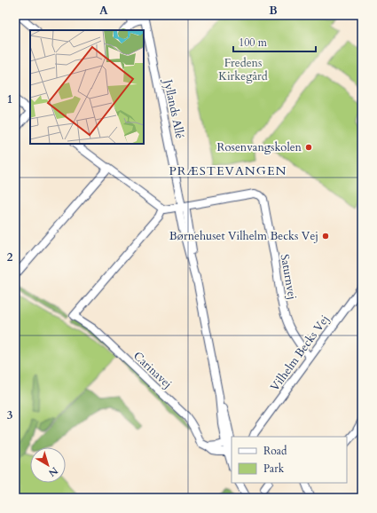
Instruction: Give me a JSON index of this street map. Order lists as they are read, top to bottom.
{
  "streets": {
    "street": [
      "Jyllands Allé",
      "Saturnvej",
      "Vilhelm Becks Vej",
      "Carinavej"
    ]
  },
  "crossings": [
    ["Jyllands Allé", "Saturnvej"],
    ["Jyllands Allé", "Carinavej"],
    ["Saturnvej", "Vilhelm Becks Vej"]
  ],
  "districts": ["PRÆSTEVANGEN"],
  "parks": ["Fredens Kirkegård"],
  "places": ["Rosenvangskolen", "Børnehuset Vilhelm Becks Vej"],
  "legend": ["Road", "Park"],
  "scale_bar": "100 m",
  "north": "bottom right",
  "grid": {
    "columns": ["A", "B"],
    "rows": ["1", "2", "3"]
  }
}
